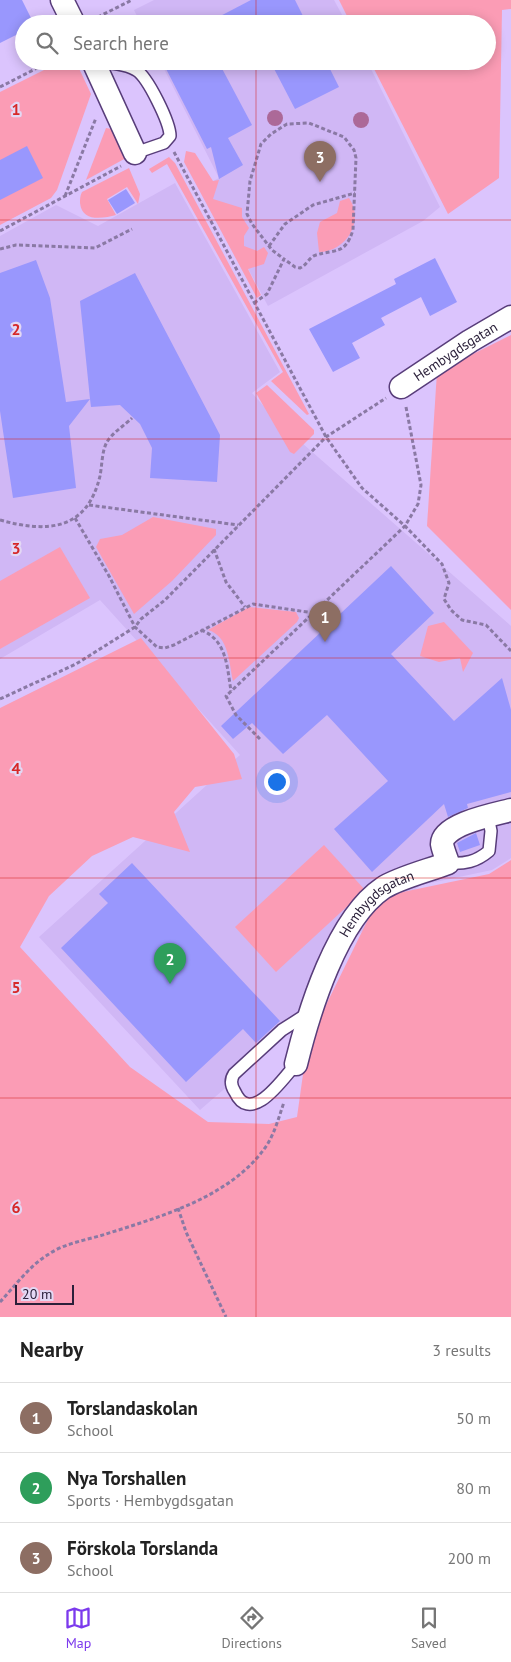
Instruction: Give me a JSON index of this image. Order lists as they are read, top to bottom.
{
  "streets": {
    "street": ["Hembygdsgatan"]
  },
  "scale_bar": "20 m",
  "page": {
    "search": "Search here",
    "pins": ["3", "1", "2"],
    "scale": "20 m",
    "heading": ["Nearby", "3 results"],
    "list": [
      {
        "mark": "1",
        "name": "Torslandaskolan",
        "note": "School",
        "value": "50 m"
      },
      {
        "mark": "2",
        "name": "Nya Torshallen",
        "note": "Sports · Hembygdsgatan",
        "value": "80 m"
      },
      {
        "mark": "3",
        "name": "Förskola Torslanda",
        "note": "School",
        "value": "200 m"
      }
    ],
    "nav": ["Map", "Directions", "Saved"]
  },
  "grid": {
    "rows": [
      "1",
      "2",
      "3",
      "4",
      "5",
      "6"
    ]
  }
}
